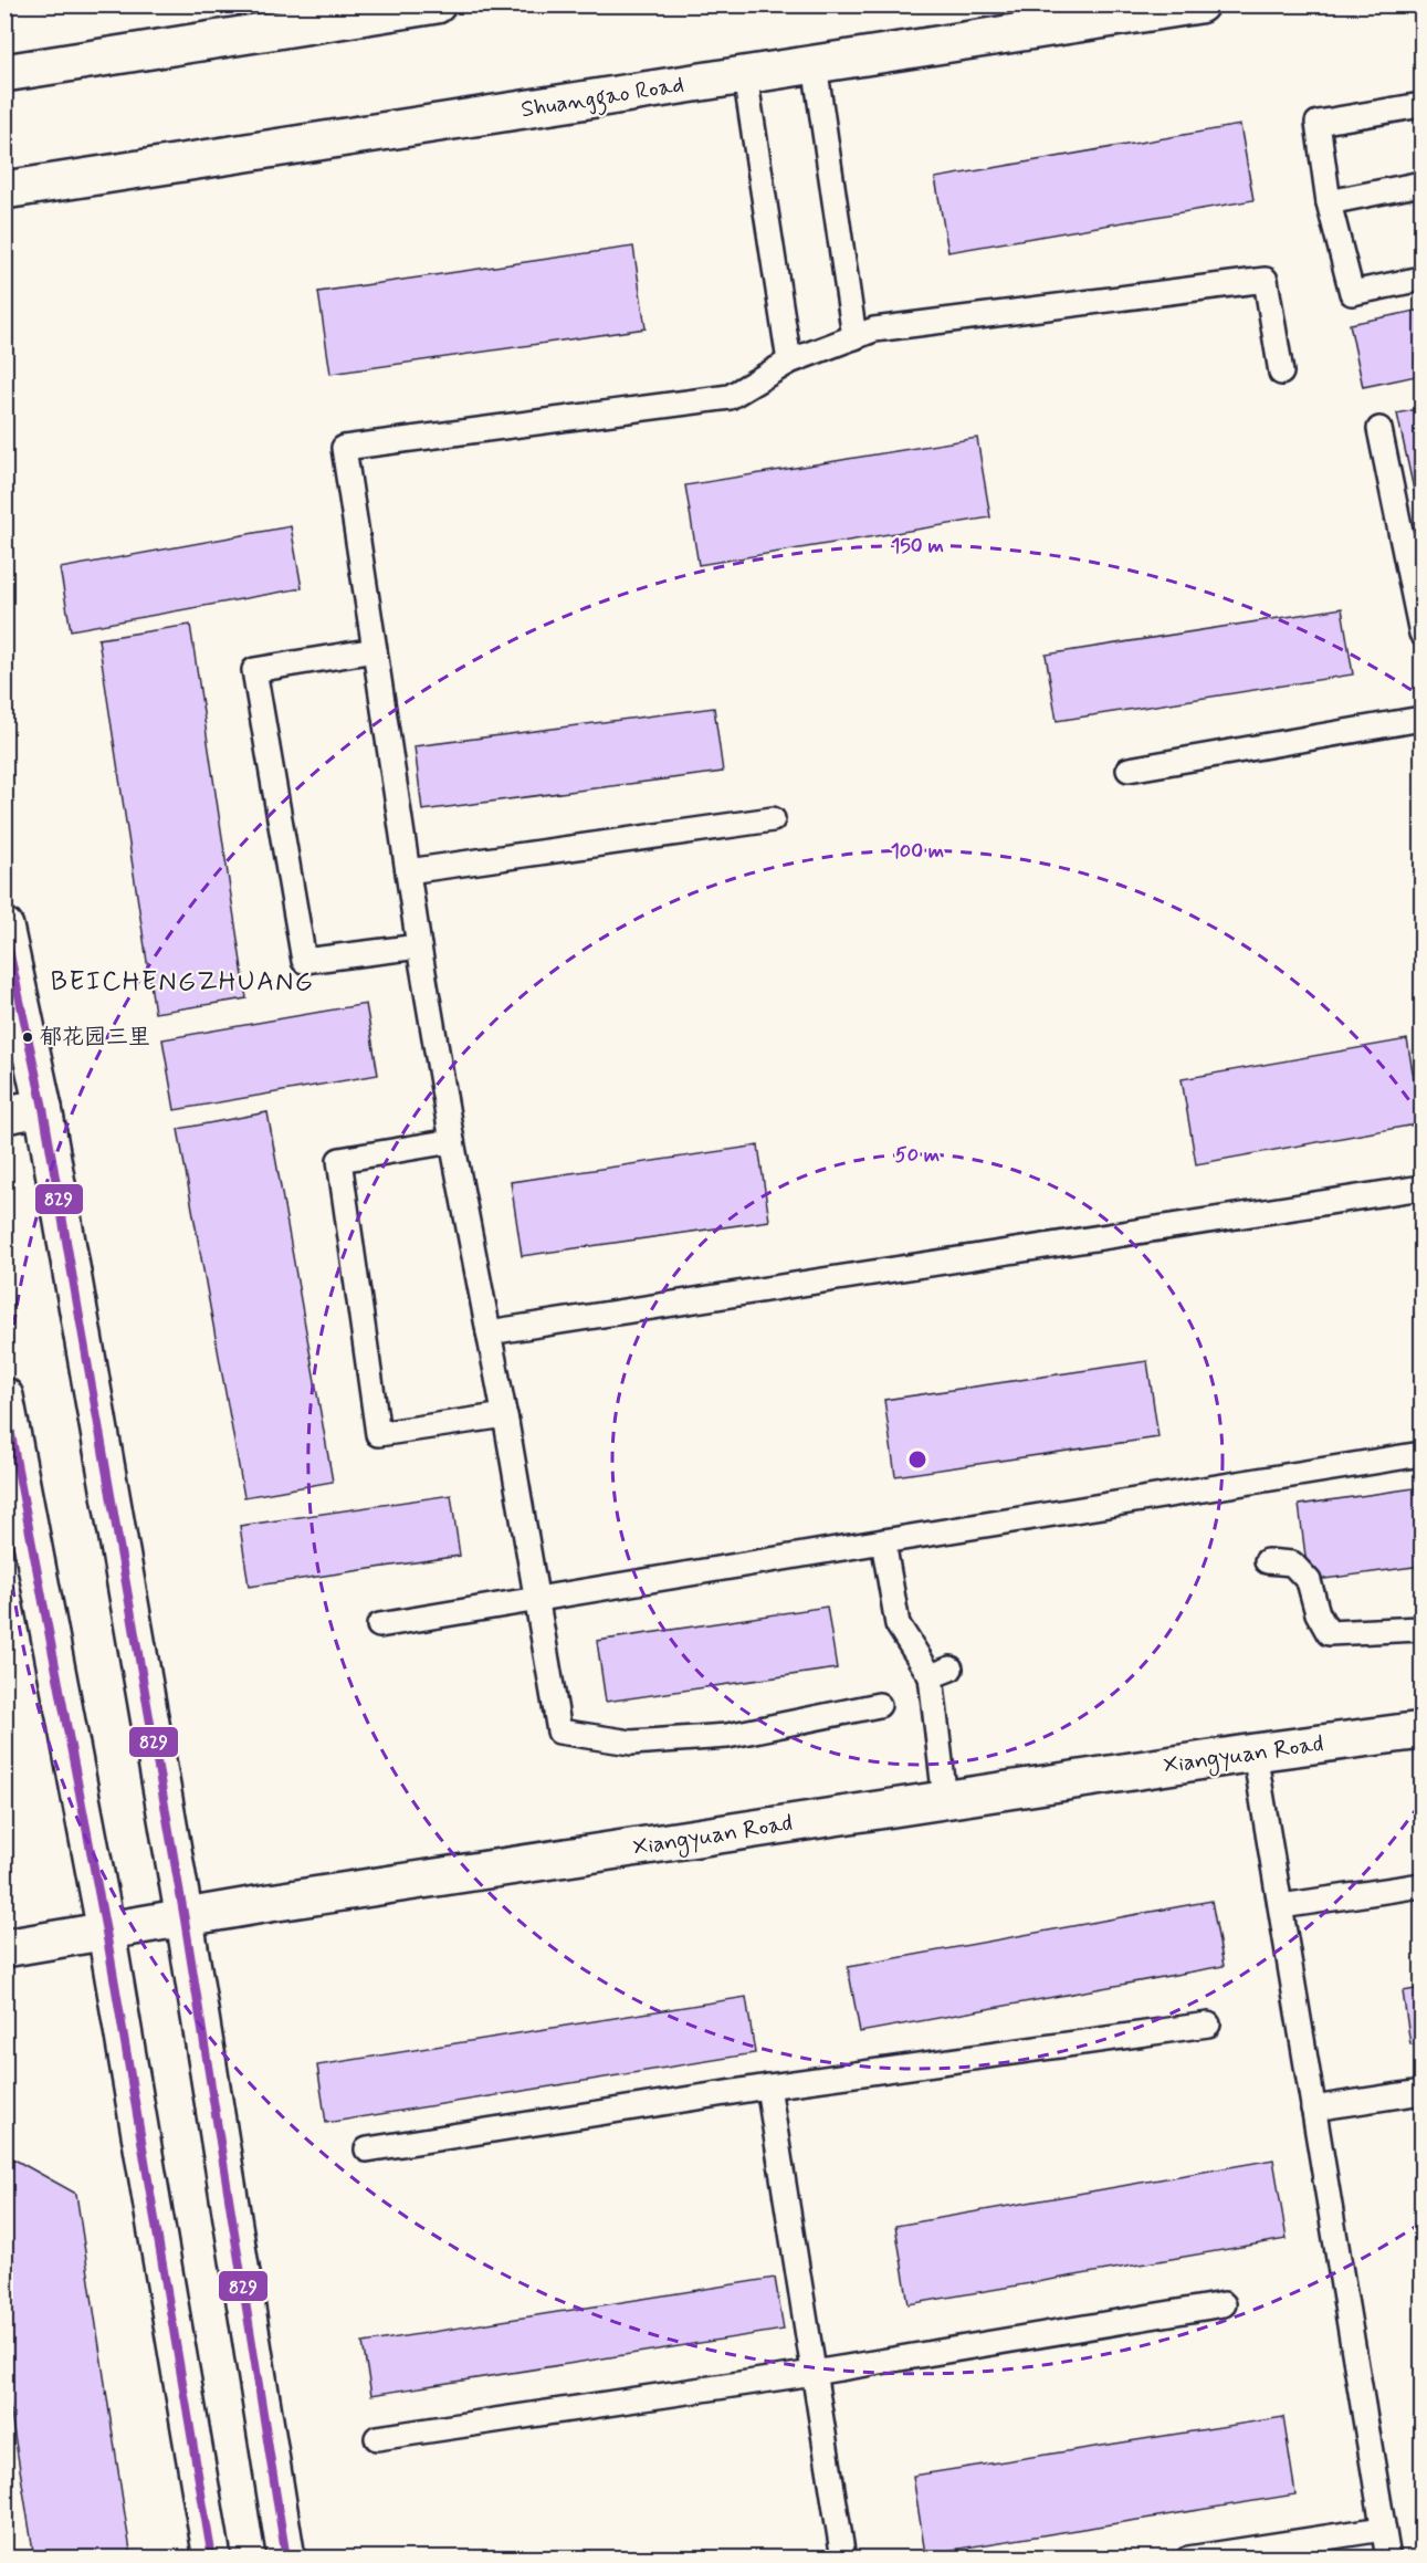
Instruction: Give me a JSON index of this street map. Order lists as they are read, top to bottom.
{
  "streets": {
    "street": ["Shuanggao Road", "Xiangyuan Road"]
  },
  "districts": ["BEICHENGZHUANG"],
  "places": ["郁花园三里"],
  "lines": ["transit line 829"],
  "rings": ["150 m", "100 m", "50 m"]
}
